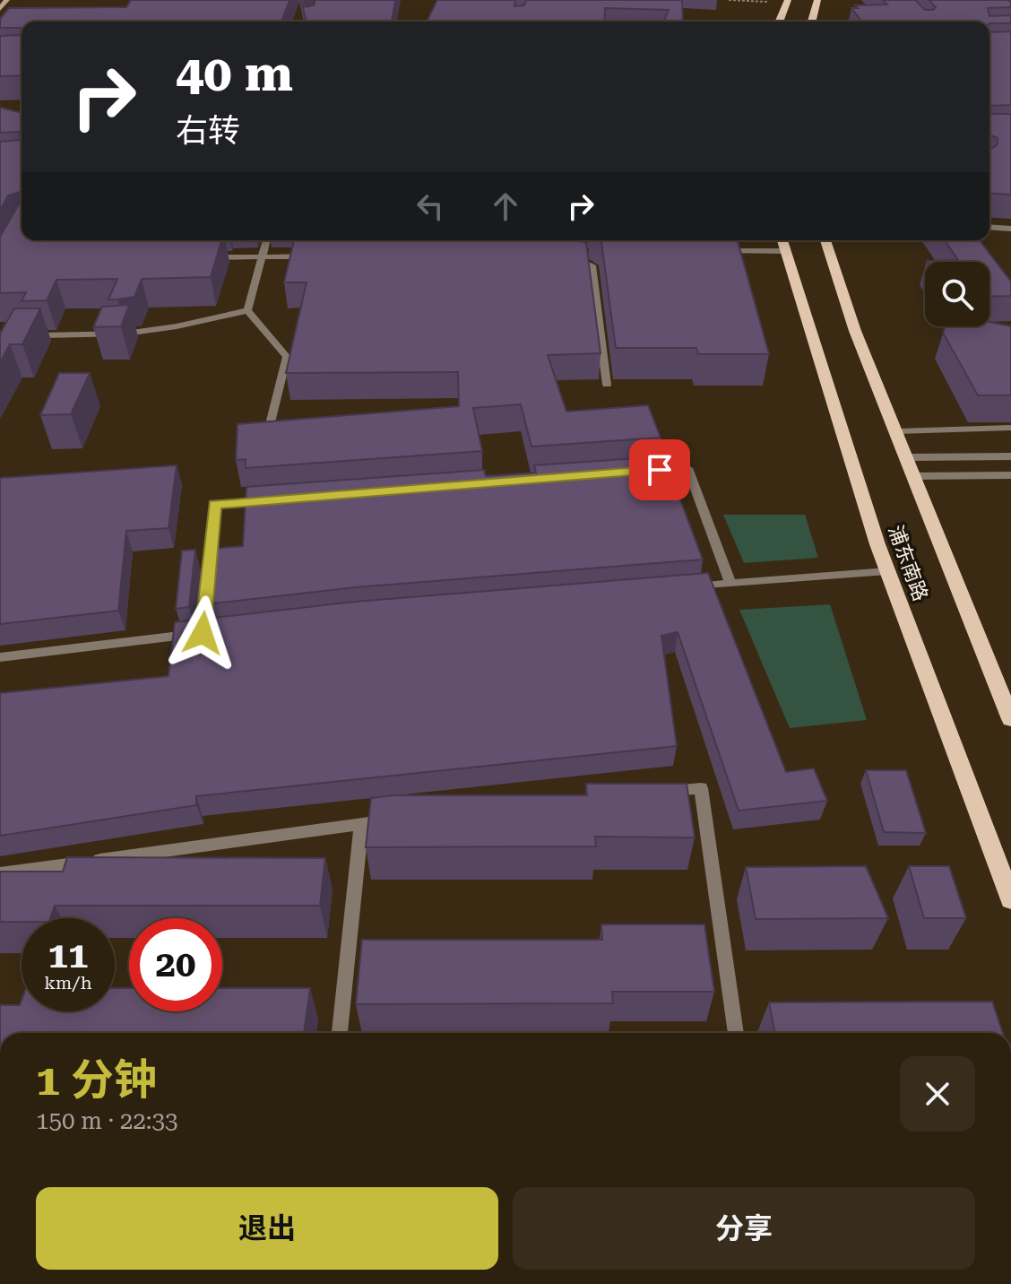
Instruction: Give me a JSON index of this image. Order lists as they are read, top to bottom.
{
  "streets": {
    "main road": ["浦东南路"]
  },
  "page": {
    "turn": ["40 m", "右转"],
    "speed": "11 km/h",
    "limit": "20",
    "heading": ["1 分钟", "150 m · 22:33"],
    "buttons": ["退出", "分享"]
  }
}
